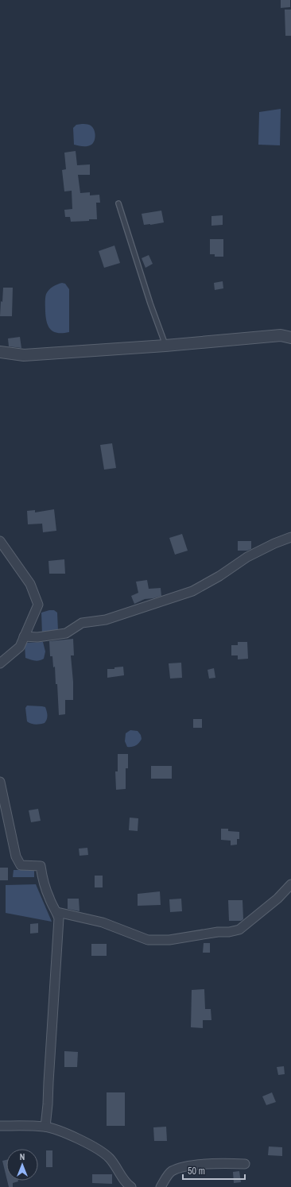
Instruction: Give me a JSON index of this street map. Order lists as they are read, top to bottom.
{
  "scale_bar": "50 m",
  "north": "top"
}
